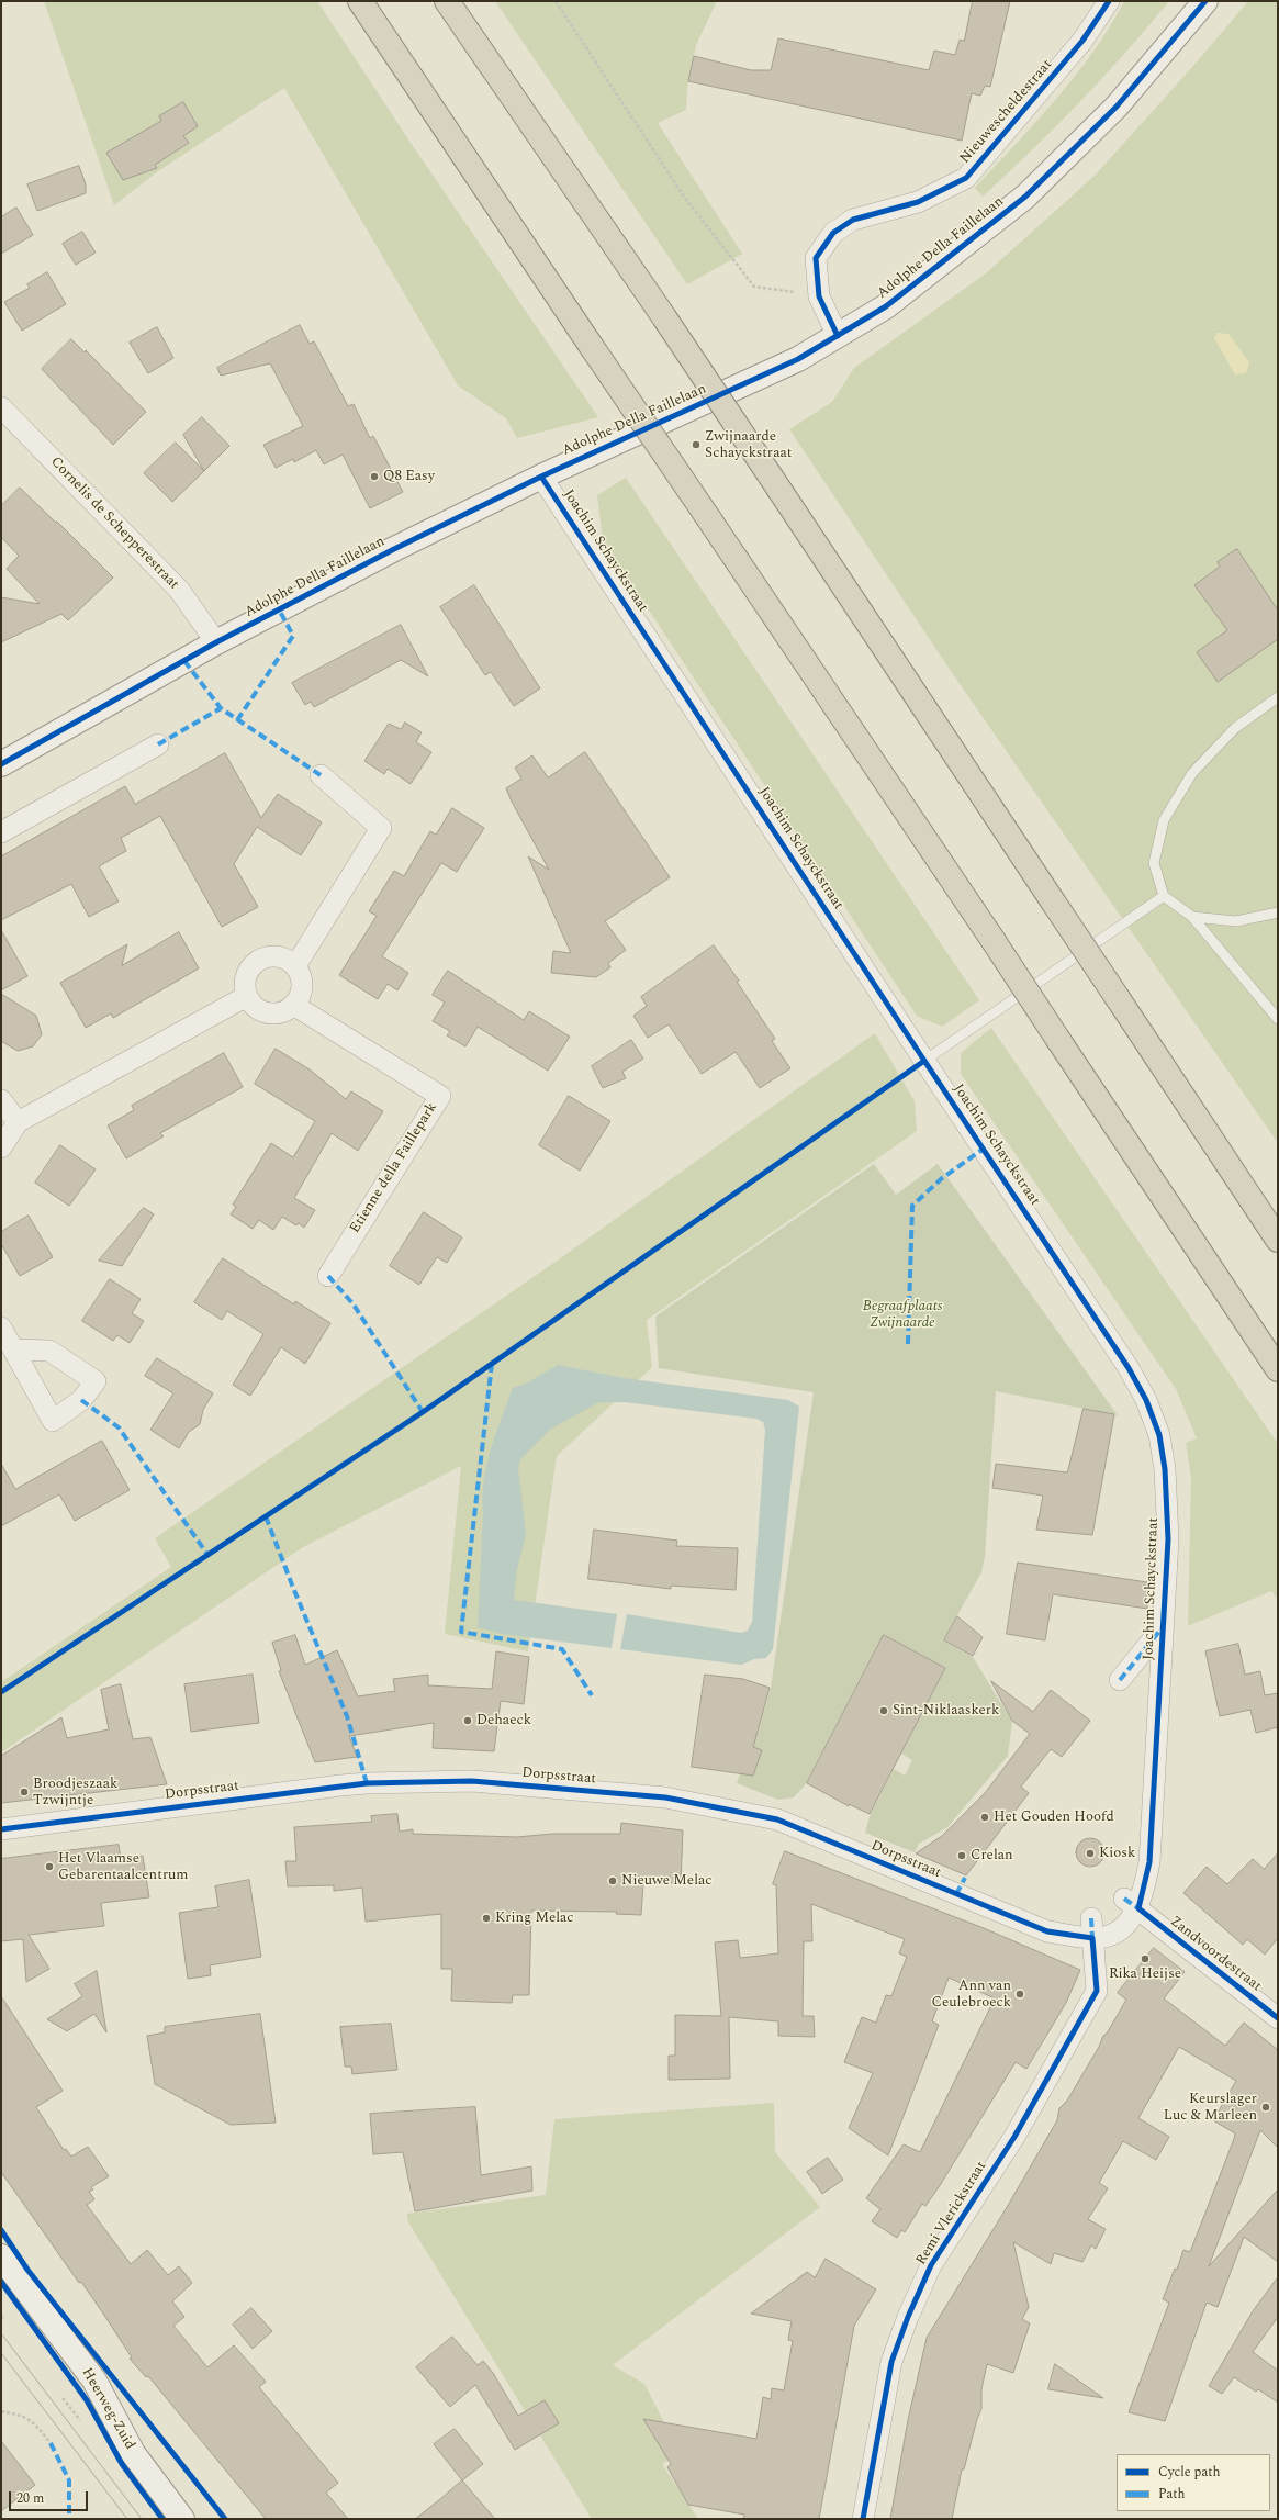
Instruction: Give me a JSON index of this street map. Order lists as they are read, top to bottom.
{
  "streets": {
    "main road": ["Adolphe Della Faillelaan", "Heerweg-Zuid"],
    "street": [
      "Nieuwescheldestraat",
      "Cornelis de Schepperestraat",
      "Joachim Schayckstraat",
      "Etienne della Faillepark",
      "Dorpsstraat",
      "Zandvoordestraat",
      "Remi Vlerickstraat"
    ]
  },
  "crossings": [
    ["Nieuwescheldestraat", "Adolphe Della Faillelaan"],
    ["Adolphe Della Faillelaan", "Cornelis de Schepperestraat"],
    ["Adolphe Della Faillelaan", "Joachim Schayckstraat"],
    ["Joachim Schayckstraat", "Dorpsstraat"],
    ["Joachim Schayckstraat", "Zandvoordestraat"],
    ["Dorpsstraat", "Zandvoordestraat"],
    ["Dorpsstraat", "Remi Vlerickstraat"]
  ],
  "parks": ["Begraafplaats Zwijnaarde"],
  "places": [
    "Zwijnaarde Schayckstraat",
    "Q8 Easy",
    "Sint-Niklaaskerk",
    "Dehaeck",
    "Broodjeszaak Tzwijntje",
    "Het Gouden Hoofd",
    "Kiosk",
    "Crelan",
    "Het Vlaamse Gebarentaalcentrum",
    "Nieuwe Melac",
    "Kring Melac",
    "Rika Heijse",
    "Ann van Ceulebroeck",
    "Keurslager Luc & Marleen"
  ],
  "legend": ["Cycle path", "Path"],
  "scale_bar": "20 m"
}
